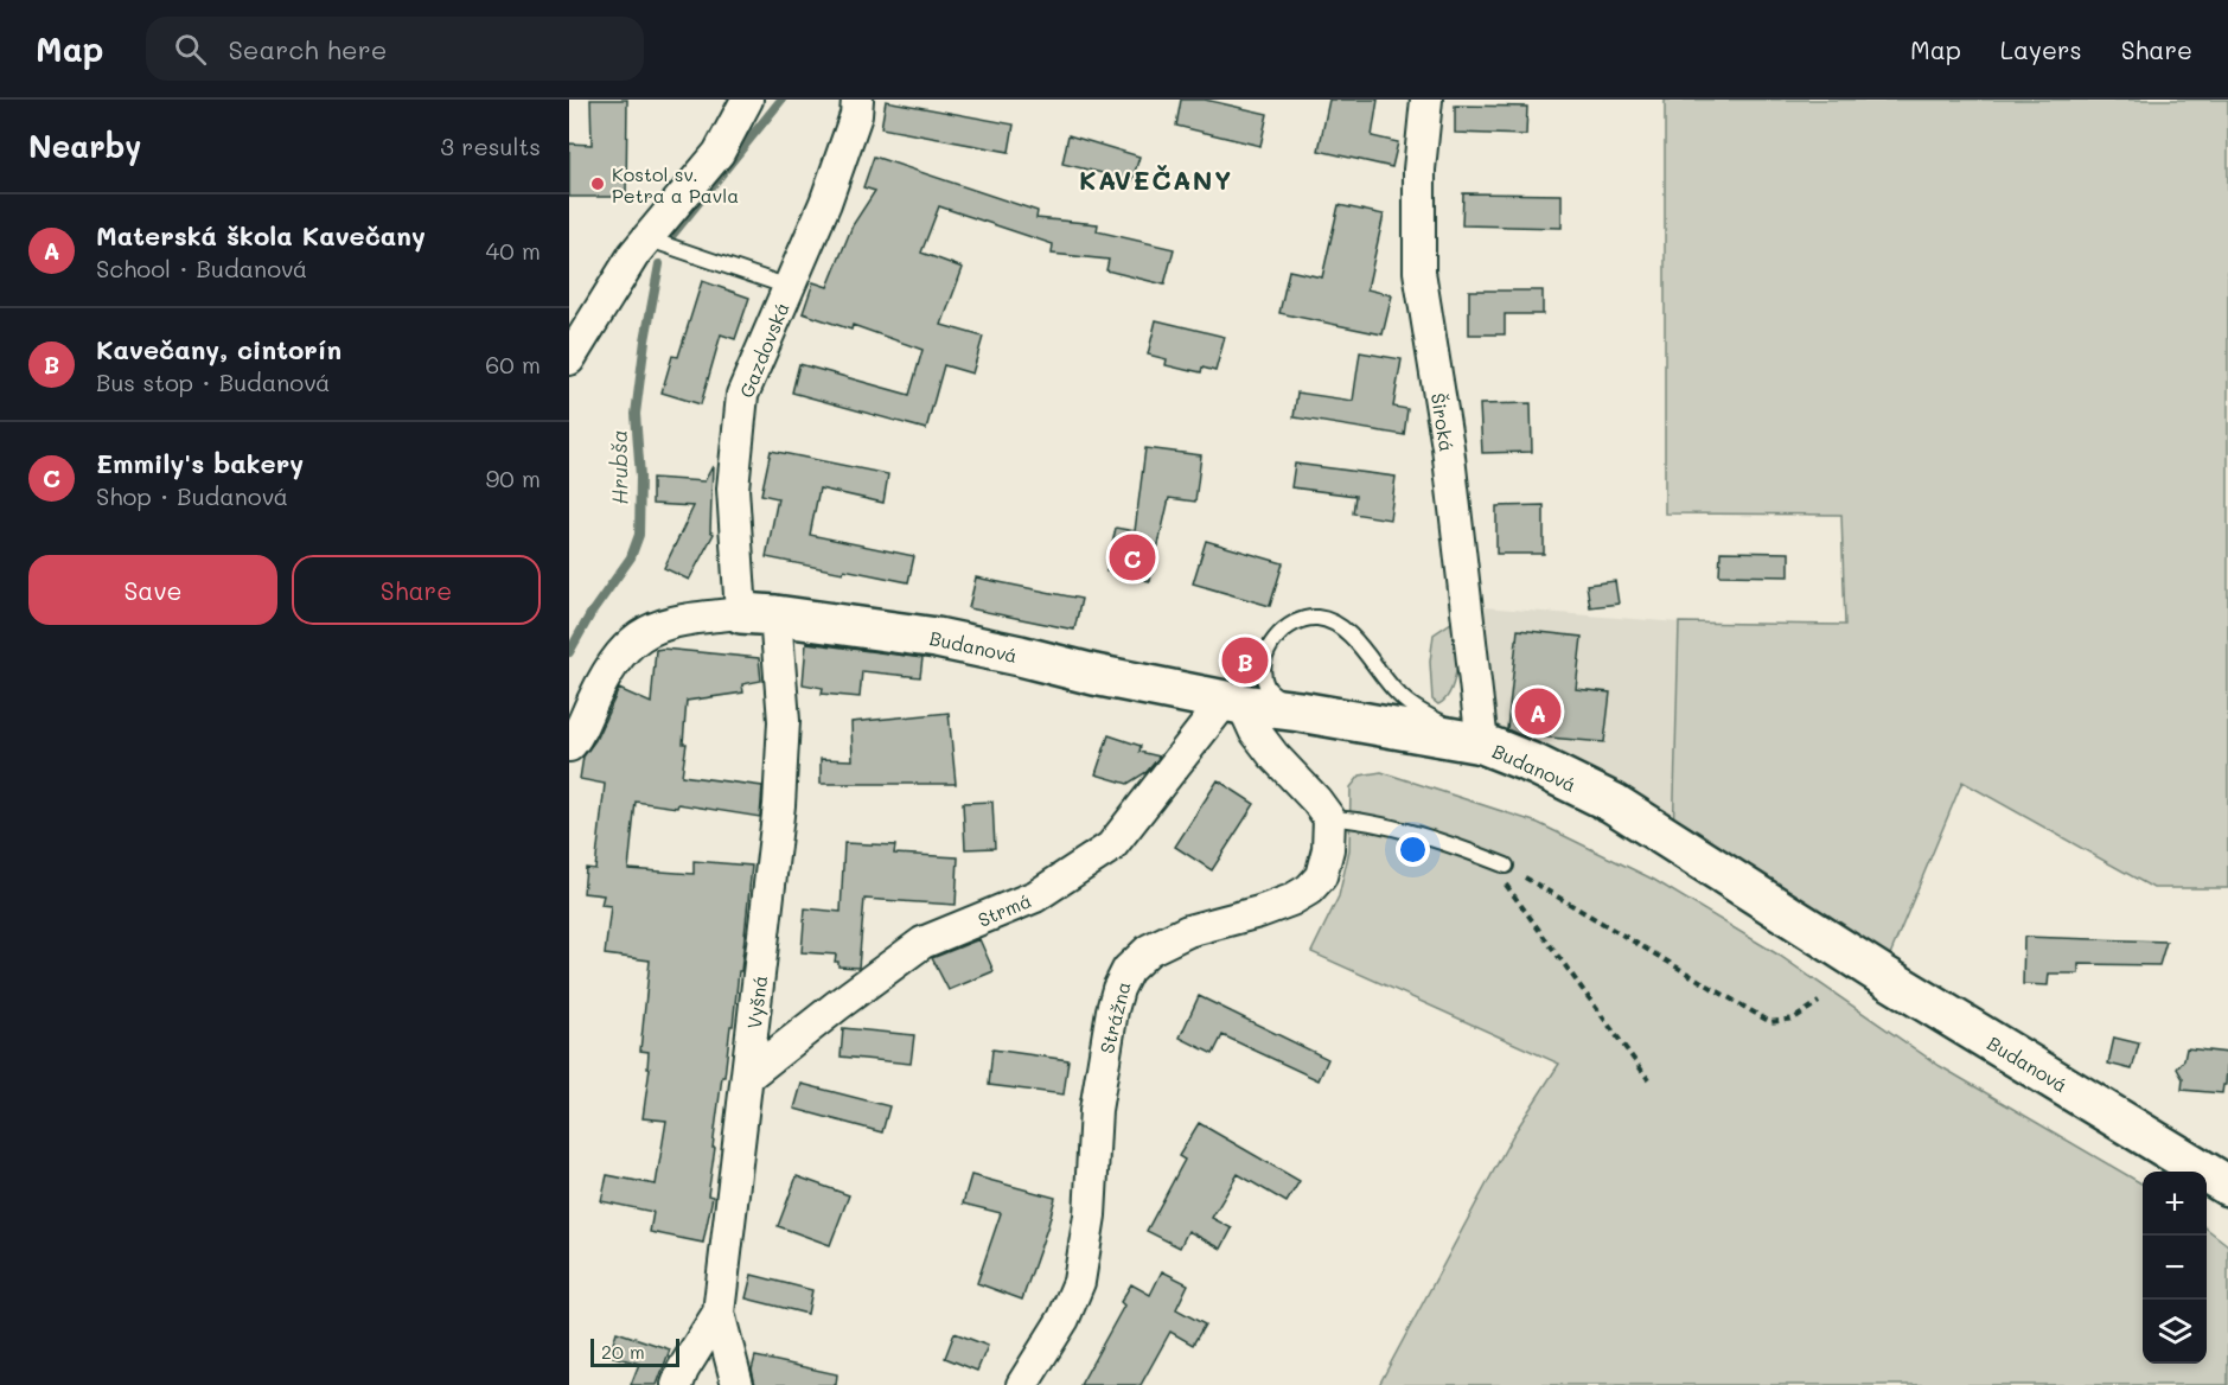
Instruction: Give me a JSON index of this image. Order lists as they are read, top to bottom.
{
  "streets": {
    "street": [
      "Gazdovská",
      "Široká",
      "Budanová",
      "Strmá",
      "Vyšná",
      "Strážna"
    ]
  },
  "crossings": [
    ["Gazdovská", "Budanová"],
    ["Gazdovská", "Vyšná"],
    ["Široká", "Budanová"],
    ["Budanová", "Strmá"],
    ["Budanová", "Vyšná"],
    ["Strmá", "Vyšná"]
  ],
  "districts": ["KAVEČANY"],
  "water": ["Hrubša"],
  "places": ["Kostol sv. Petra a Pavla"],
  "scale_bar": "20 m",
  "page": {
    "header": "Map",
    "search": "Search here",
    "nav": ["Map", "Layers", "Share"],
    "heading": ["Nearby", "3 results"],
    "list": [
      {
        "mark": "A",
        "name": "Materská škola Kavečany",
        "note": "School · Budanová",
        "value": "40 m"
      },
      {
        "mark": "B",
        "name": "Kavečany, cintorín",
        "note": "Bus stop · Budanová",
        "value": "60 m"
      },
      {
        "mark": "C",
        "name": "Emmily's bakery",
        "note": "Shop · Budanová",
        "value": "90 m"
      }
    ],
    "pins": ["C", "B", "A"],
    "buttons": ["Save", "Share"],
    "map_buttons": ["+", "−"],
    "scale": "20 m"
  }
}
